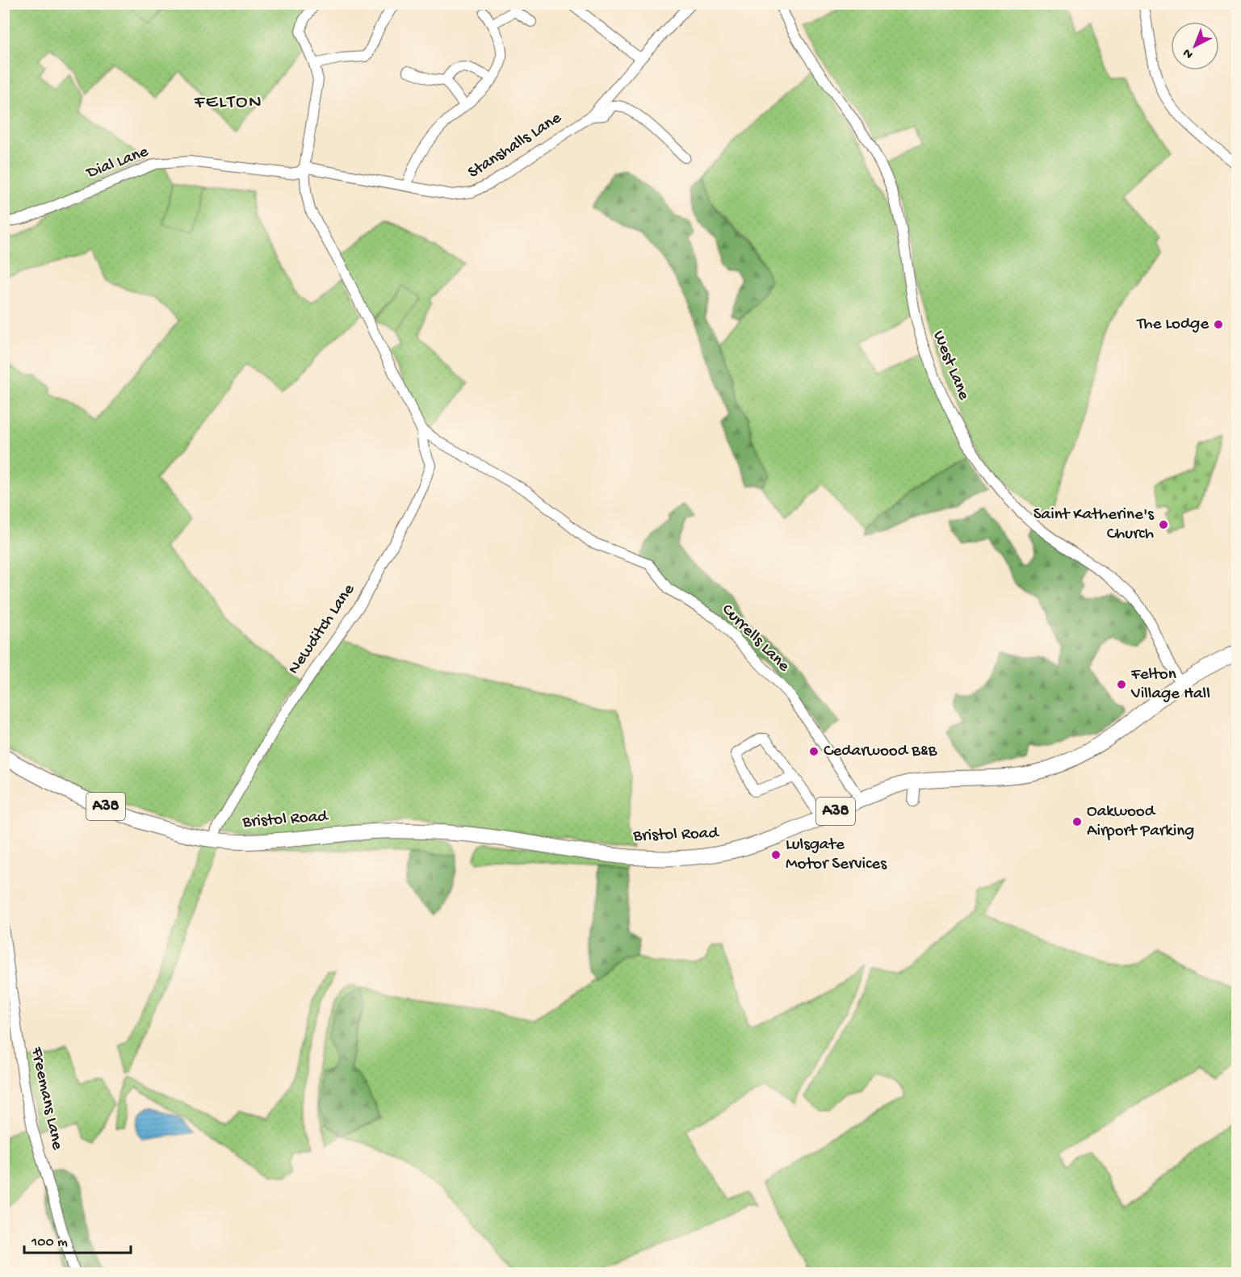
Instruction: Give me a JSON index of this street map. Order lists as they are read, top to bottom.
{
  "streets": {
    "highway": ["A38", "Bristol Road"],
    "street": [
      "Stanshalls Lane",
      "Dial Lane",
      "West Lane",
      "Newditch Lane",
      "Currells Lane",
      "Freemans Lane"
    ]
  },
  "crossings": [
    ["Stanshalls Lane", "Dial Lane"],
    ["West Lane", "Bristol Road"],
    ["Newditch Lane", "Currells Lane"],
    ["Newditch Lane", "A38"],
    ["Newditch Lane", "Bristol Road"],
    ["Currells Lane", "Bristol Road"],
    ["A38", "Bristol Road"]
  ],
  "districts": ["FELTON"],
  "places": [
    "The Lodge",
    "Saint Katherine's Church",
    "Felton Village Hall",
    "Cedarwood B&B",
    "Oakwood Airport Parking",
    "Lulsgate Motor Services"
  ],
  "scale_bar": "100 m",
  "north": "bottom left"
}
